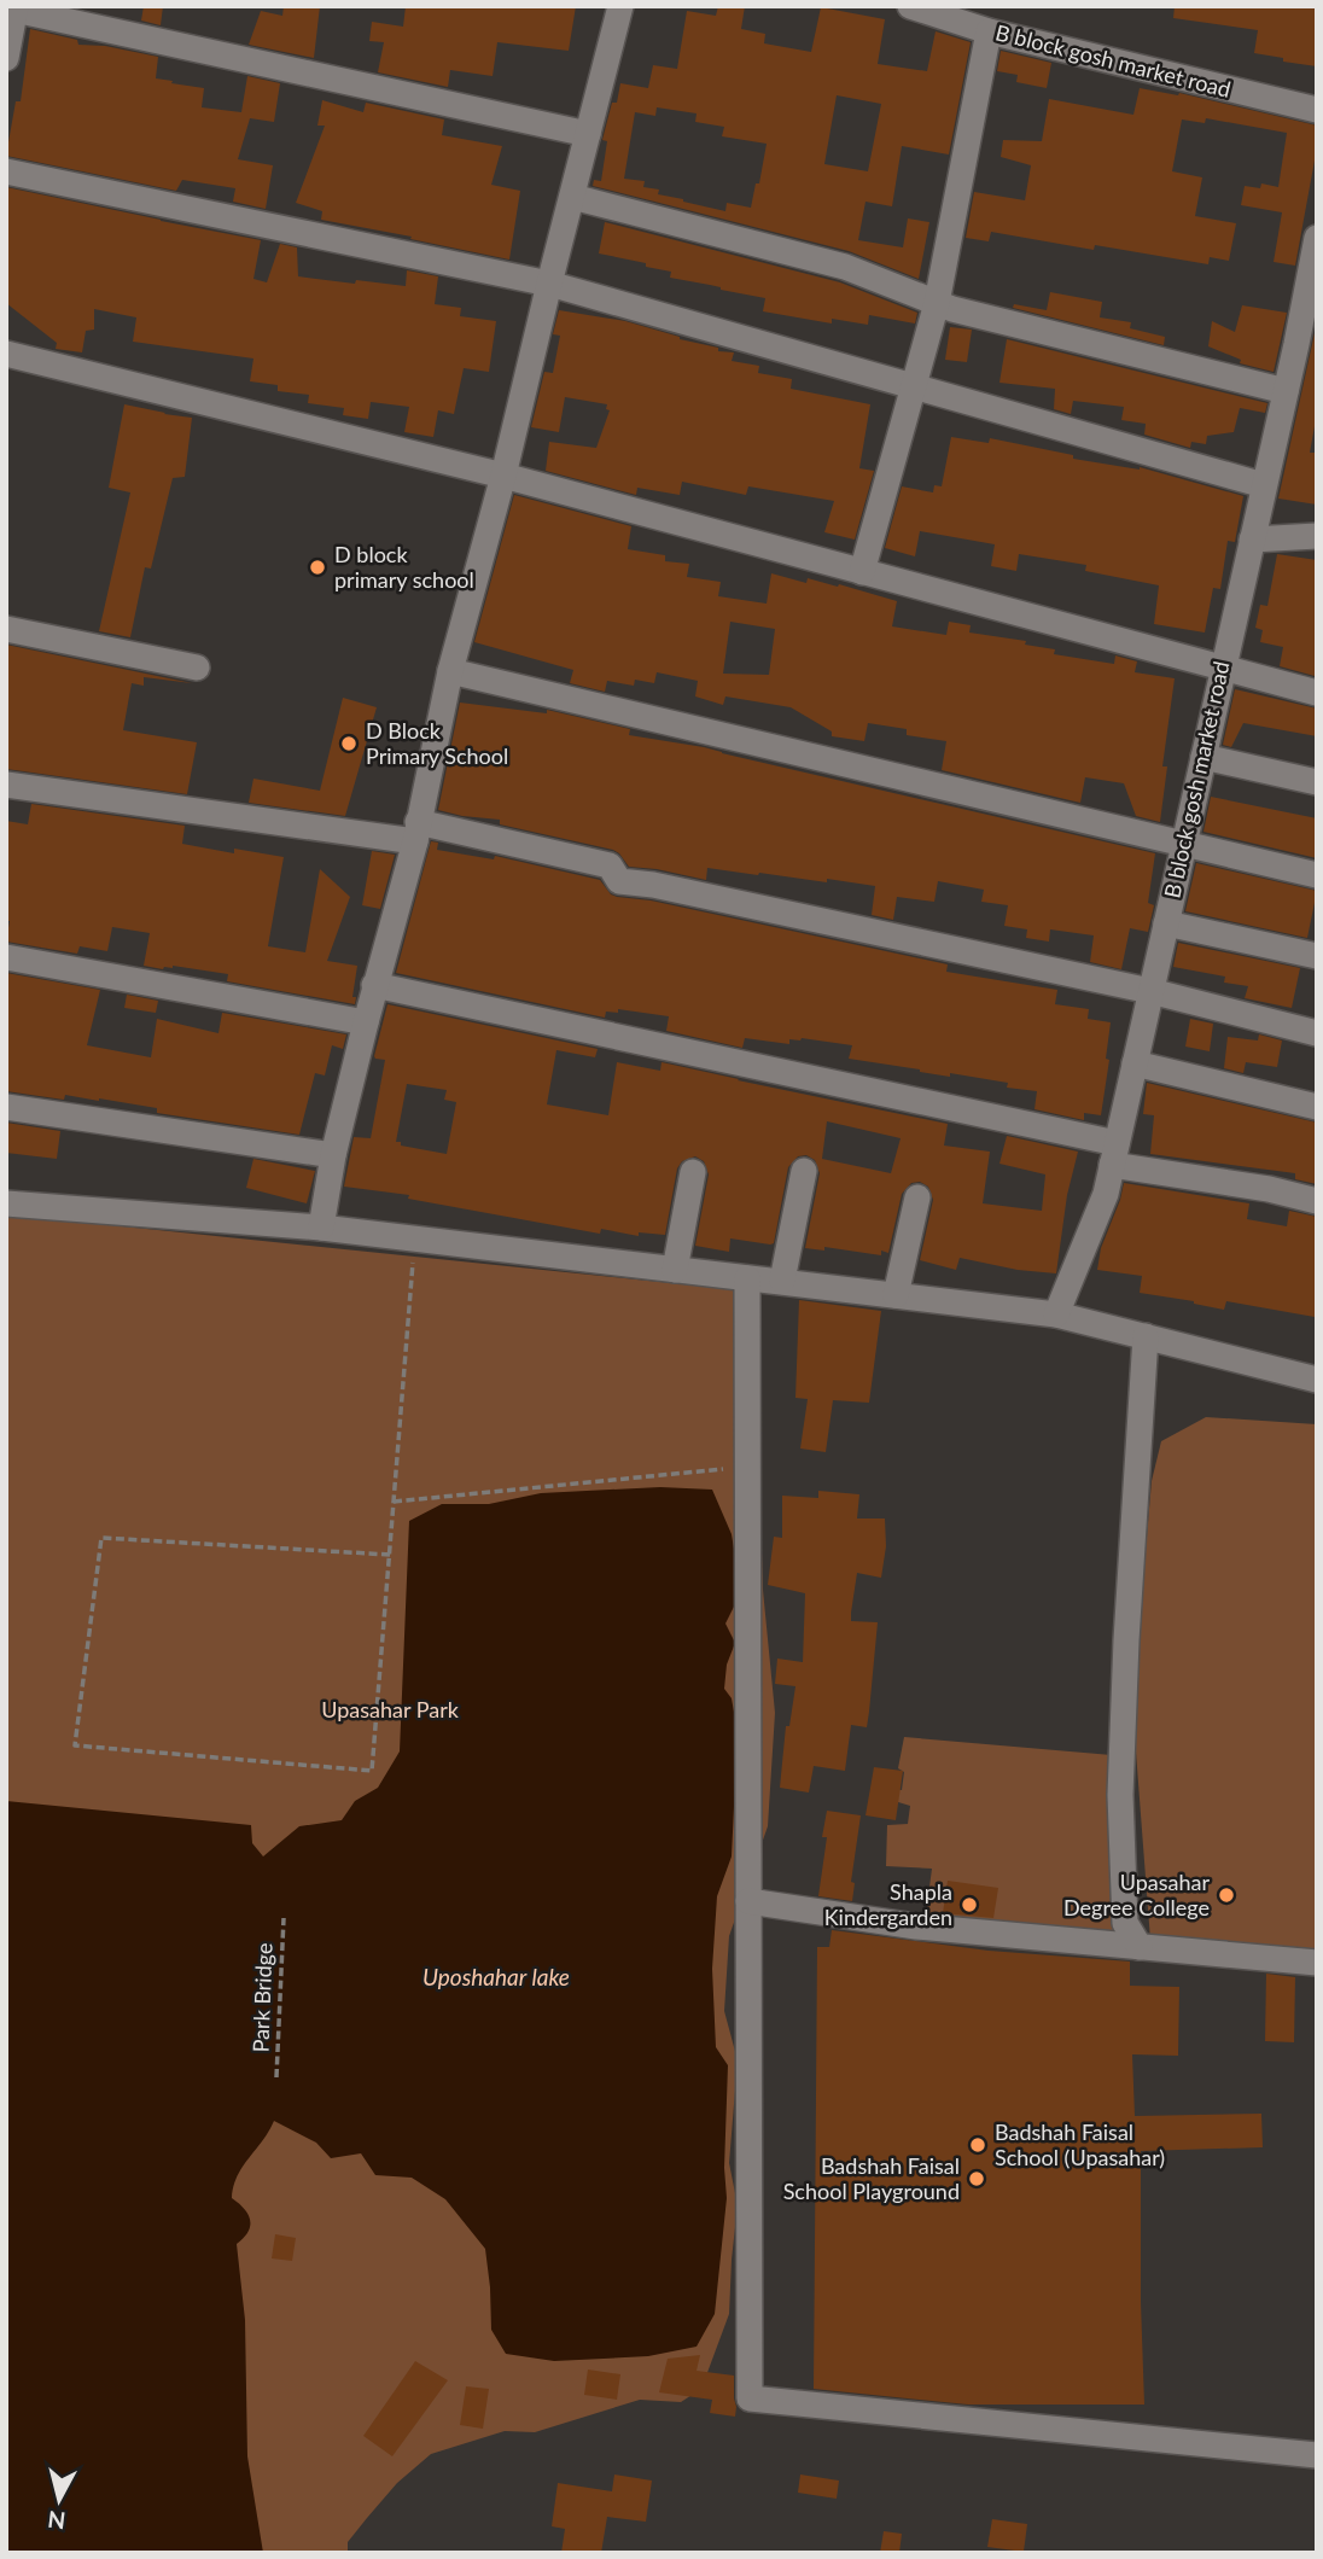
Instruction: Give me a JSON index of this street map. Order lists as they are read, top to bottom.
{
  "streets": {
    "street": ["B block gosh market road"],
    "path": ["Park Bridge"]
  },
  "water": ["Uposhahar lake"],
  "parks": ["Upasahar Park"],
  "places": [
    "D block primary school",
    "D Block Primary School",
    "Upasahar Degree College",
    "Shapla Kindergarden",
    "Badshah Faisal School (Upasahar)",
    "Badshah Faisal School Playground"
  ],
  "north": "bottom"
}
